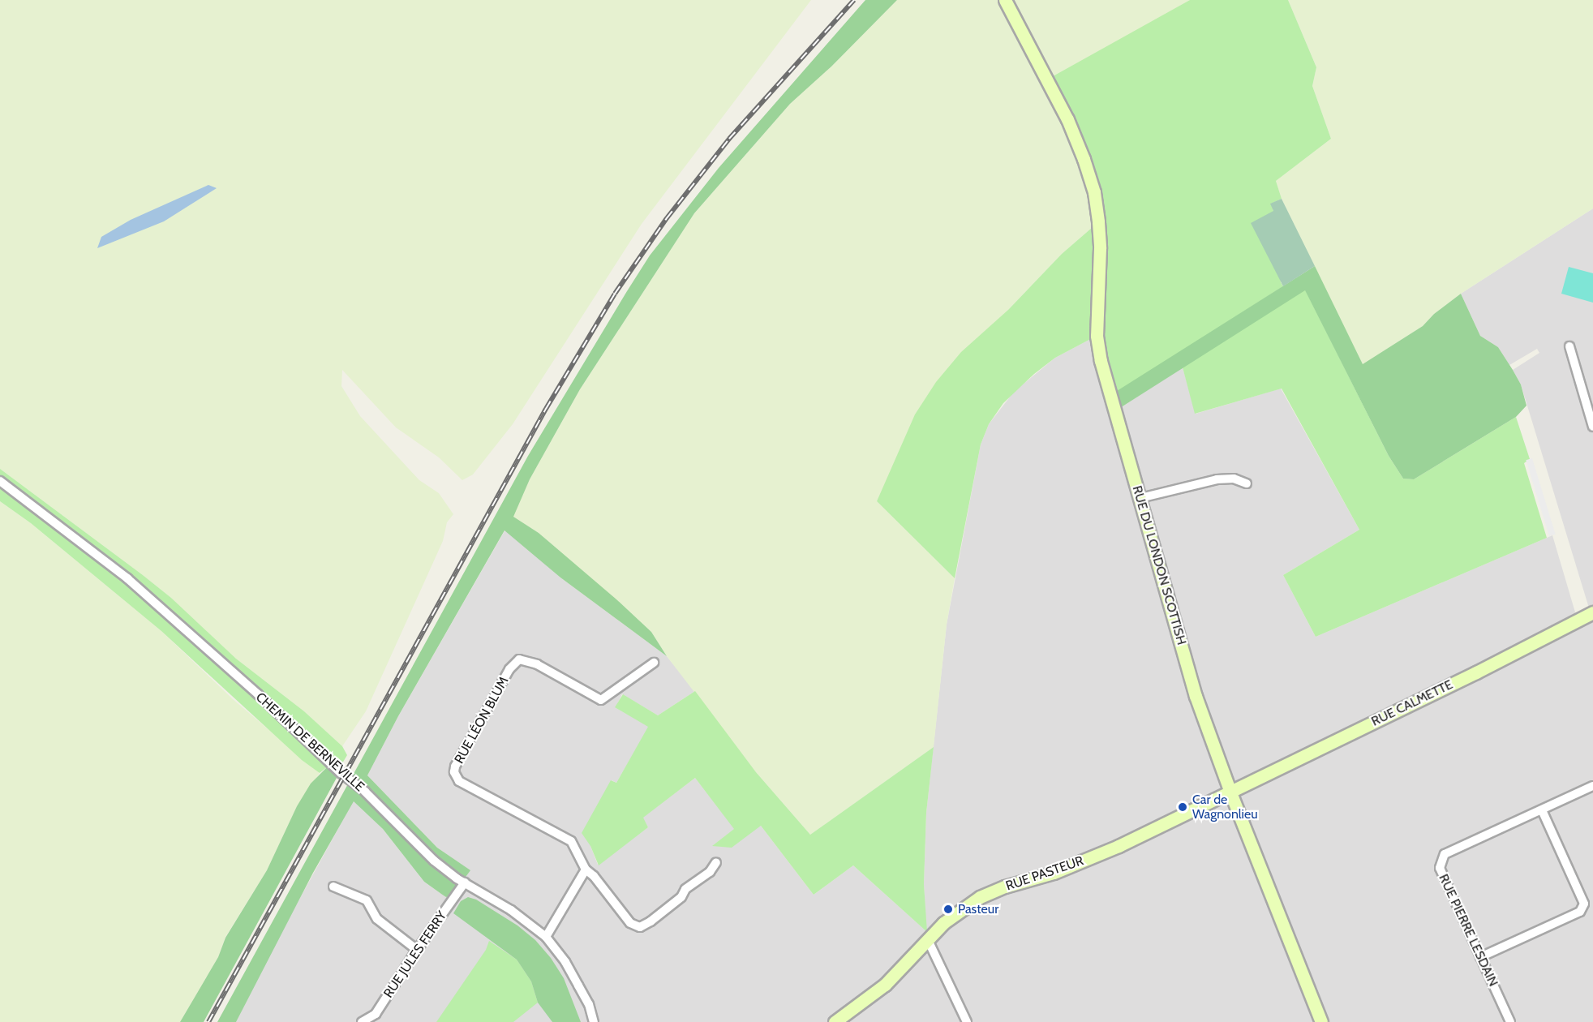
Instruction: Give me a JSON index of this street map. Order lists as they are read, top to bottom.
{
  "streets": {
    "main road": ["RUE DU LONDON SCOTTISH", "RUE CALMETTE", "RUE PASTEUR"],
    "street": [
      "RUE LÉON BLUM",
      "CHEMIN DE BERNEVILLE",
      "RUE PIERRE LESDAIN",
      "RUE JULES FERRY"
    ]
  },
  "crossings": [
    ["RUE DU LONDON SCOTTISH", "RUE CALMETTE"],
    ["RUE DU LONDON SCOTTISH", "RUE PASTEUR"],
    ["RUE CALMETTE", "RUE PASTEUR"],
    ["CHEMIN DE BERNEVILLE", "RUE JULES FERRY"]
  ],
  "places": ["Car de Wagnonlieu", "Pasteur"]
}
